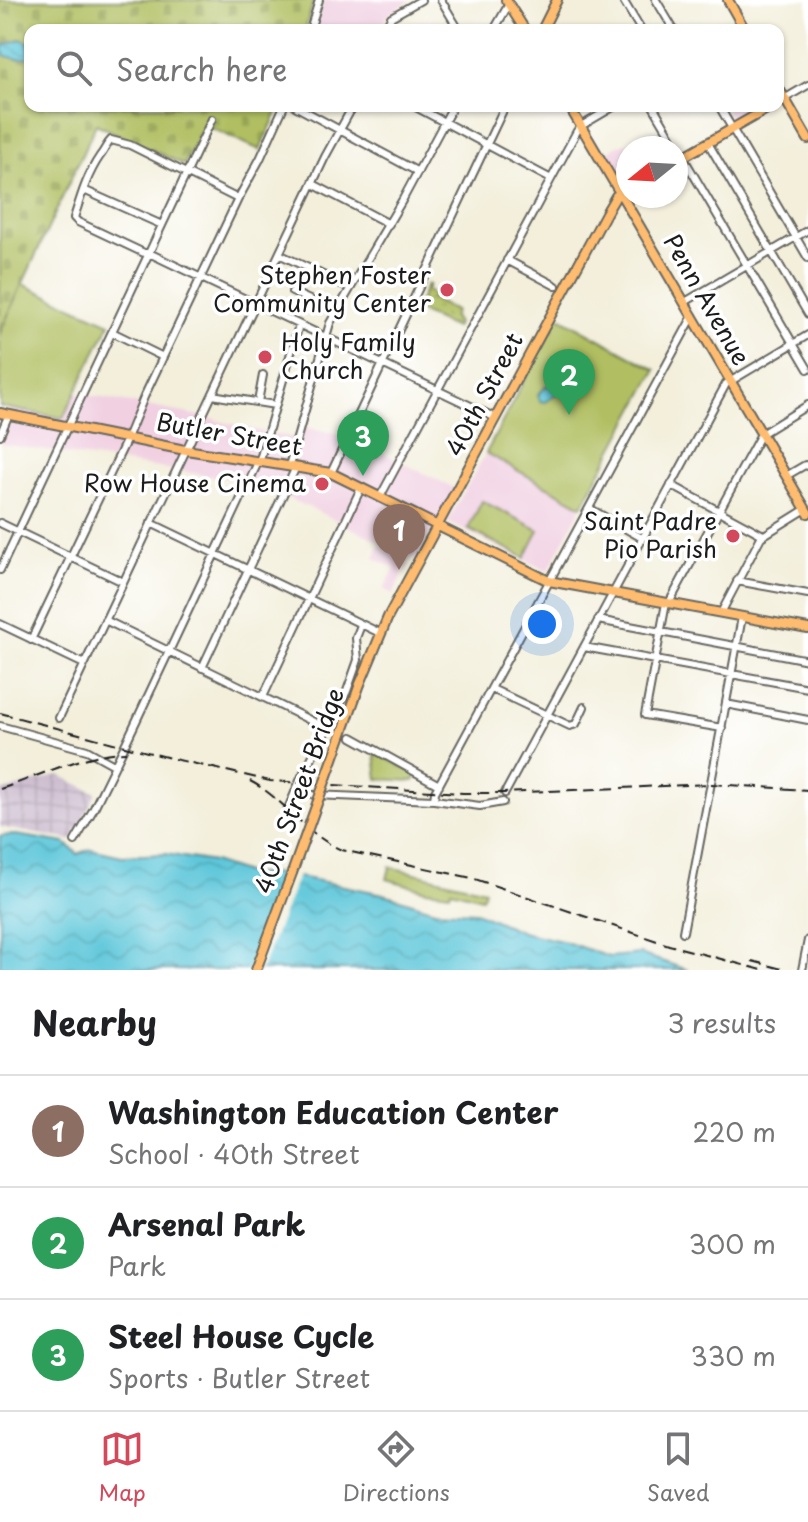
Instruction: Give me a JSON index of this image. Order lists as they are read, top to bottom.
{
  "streets": {
    "main road": [
      "Penn Avenue",
      "40th Street",
      "Butler Street",
      "40th Street Bridge"
    ]
  },
  "crossings": [
    ["40th Street", "Butler Street"],
    ["40th Street", "40th Street Bridge"]
  ],
  "places": [
    "Stephen Foster Community Center",
    "Holy Family Church",
    "Row House Cinema",
    "Saint Padre Pio Parish"
  ],
  "north": "left",
  "page": {
    "search": "Search here",
    "pins": ["2", "3", "1"],
    "heading": ["Nearby", "3 results"],
    "list": [
      {
        "mark": "1",
        "name": "Washington Education Center",
        "note": "School · 40th Street",
        "value": "220 m"
      },
      {
        "mark": "2",
        "name": "Arsenal Park",
        "note": "Park",
        "value": "300 m"
      },
      {
        "mark": "3",
        "name": "Steel House Cycle",
        "note": "Sports · Butler Street",
        "value": "330 m"
      }
    ],
    "nav": ["Map", "Directions", "Saved"]
  }
}
